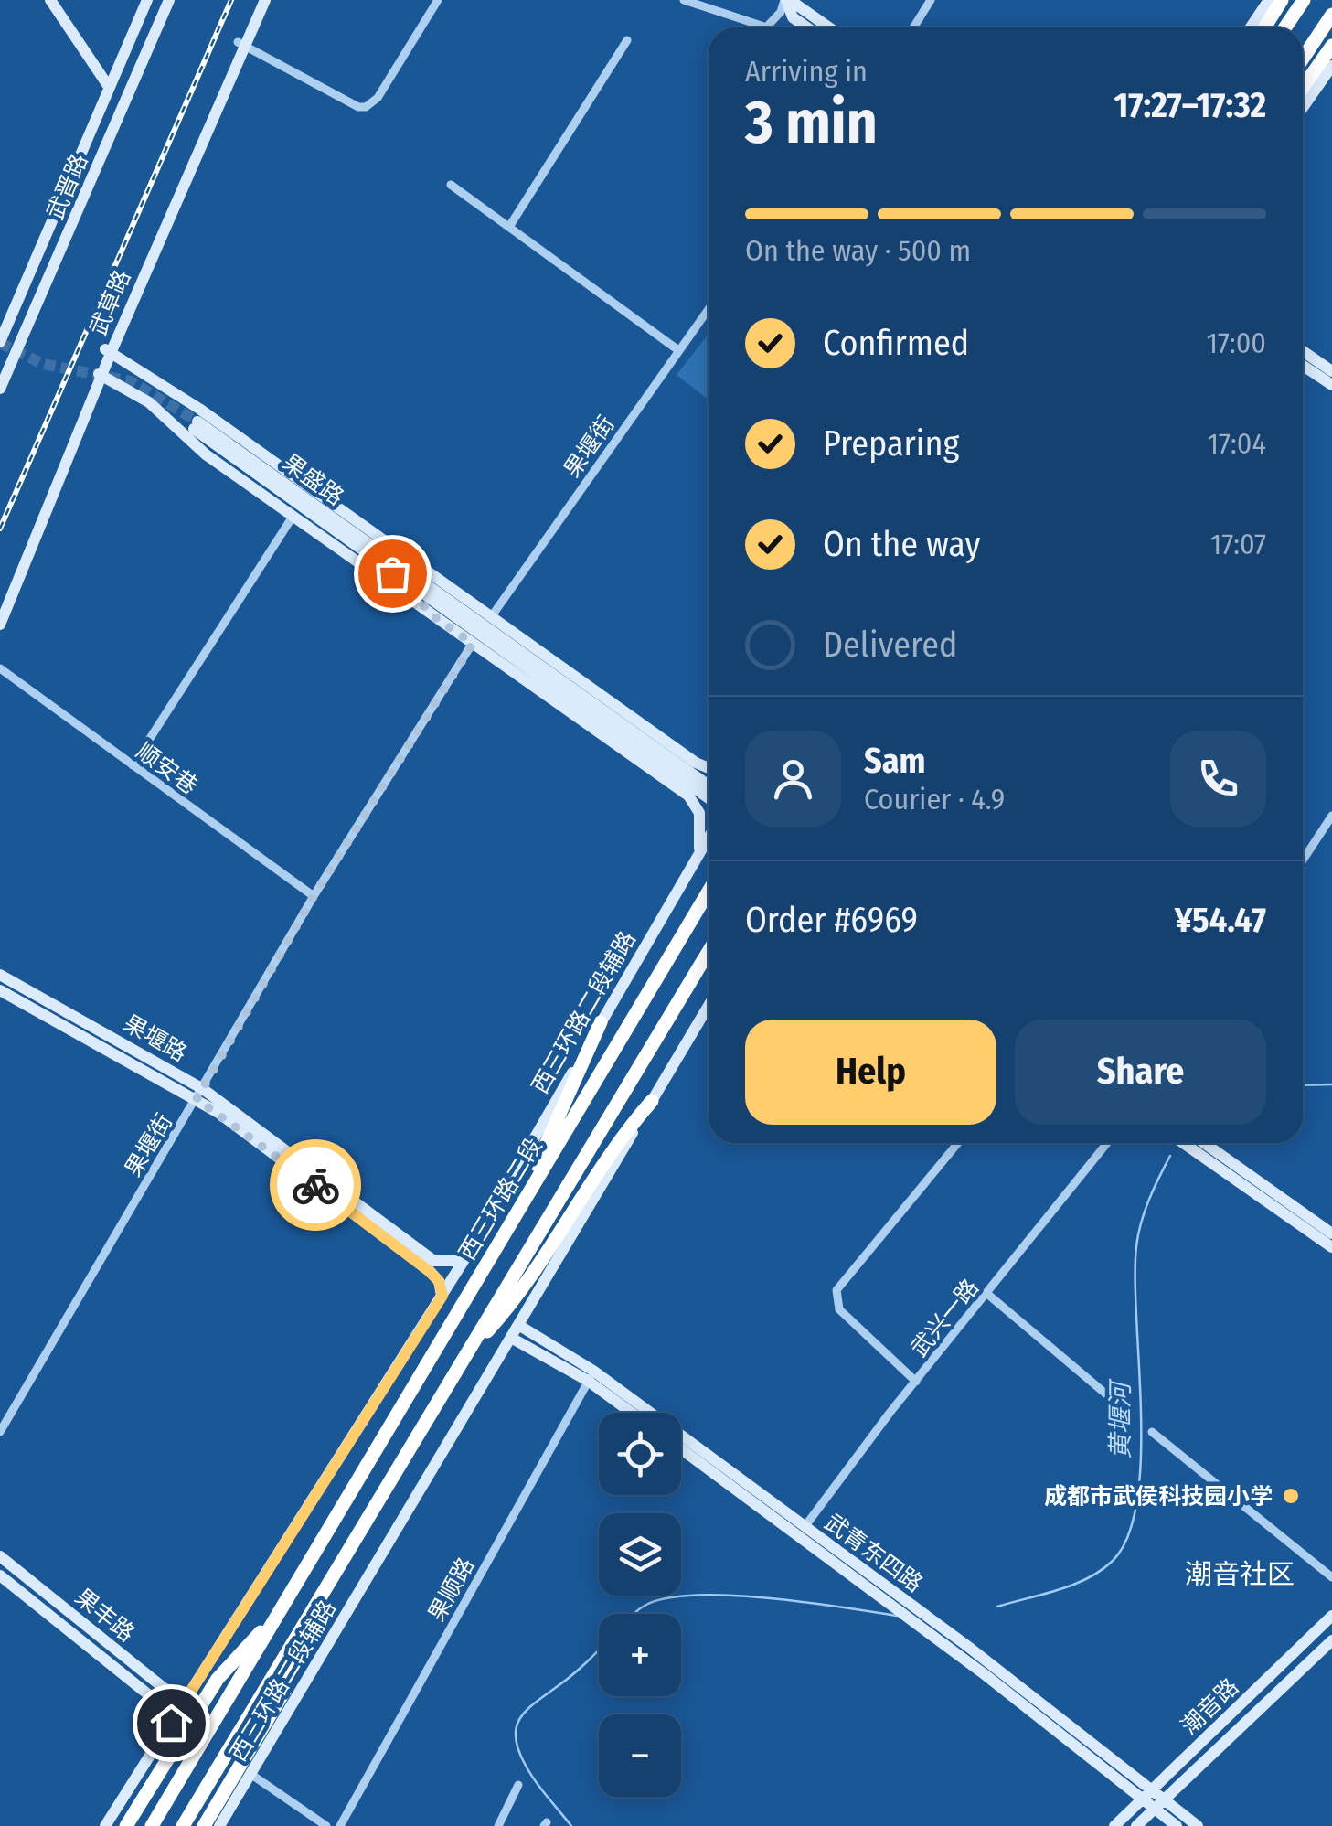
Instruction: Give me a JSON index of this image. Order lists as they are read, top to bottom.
{
  "streets": {
    "highway": ["西三环路二段"],
    "street": [
      "武晋路",
      "武草路",
      "果堰街",
      "果盛路",
      "顺安巷",
      "西三环路二段辅路",
      "果堰路",
      "武兴一路",
      "武青东四路",
      "果顺路",
      "果丰路",
      "潮音路"
    ]
  },
  "crossings": [
    ["果堰街", "顺安巷"],
    ["果堰街", "果堰路"],
    ["西三环路二段辅路", "果堰路"],
    ["西三环路二段辅路", "武青东四路"],
    ["西三环路二段辅路", "果丰路"],
    ["武兴一路", "武青东四路"],
    ["武青东四路", "果顺路"],
    ["武青东四路", "潮音路"]
  ],
  "districts": ["潮音社区"],
  "water": ["黄堰河"],
  "places": ["成都市武侯科技园小学"],
  "page": {
    "heading": ["3 min", "Arriving in", "17:27–17:32"],
    "panel": [
      "Sam",
      "Courier · 4.9",
      "Order #6969",
      "¥54.47"
    ],
    "bar": "On the way · 500 m",
    "list": [
      ["Confirmed", "17:00"],
      ["Preparing", "17:04"],
      ["On the way", "17:07"],
      "Delivered"
    ],
    "buttons": ["Help", "Share"],
    "map_buttons": ["+", "−"]
  }
}
